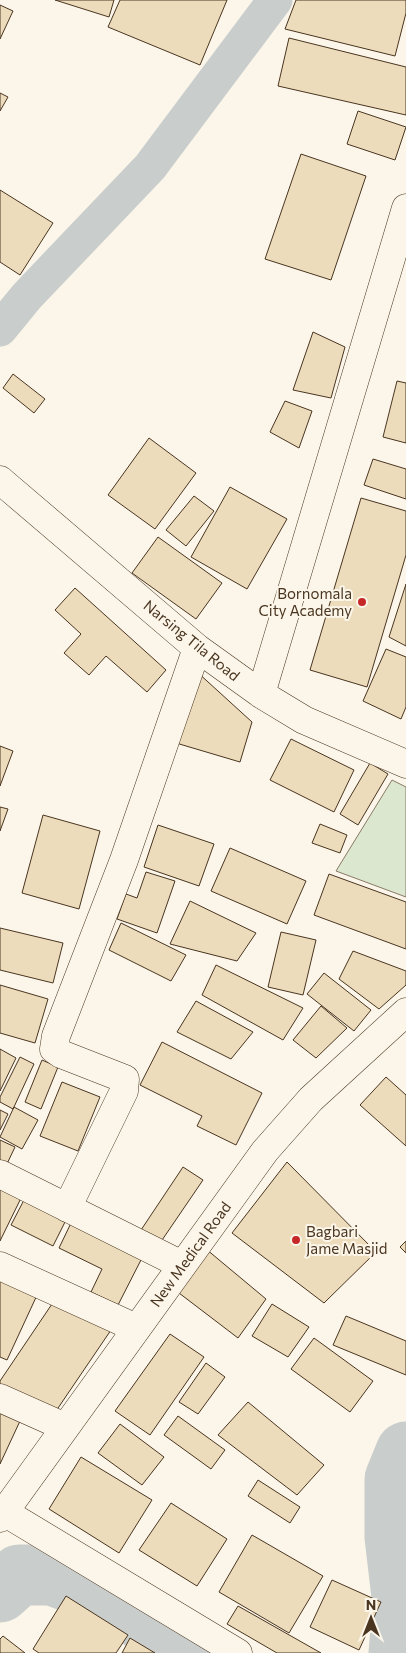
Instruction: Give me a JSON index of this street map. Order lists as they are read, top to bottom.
{
  "streets": {
    "street": ["Narsing Tila Road", "New Medical Road"]
  },
  "places": ["Bornomala City Academy", "Bagbari Jame Masjid"],
  "north": "top"
}
